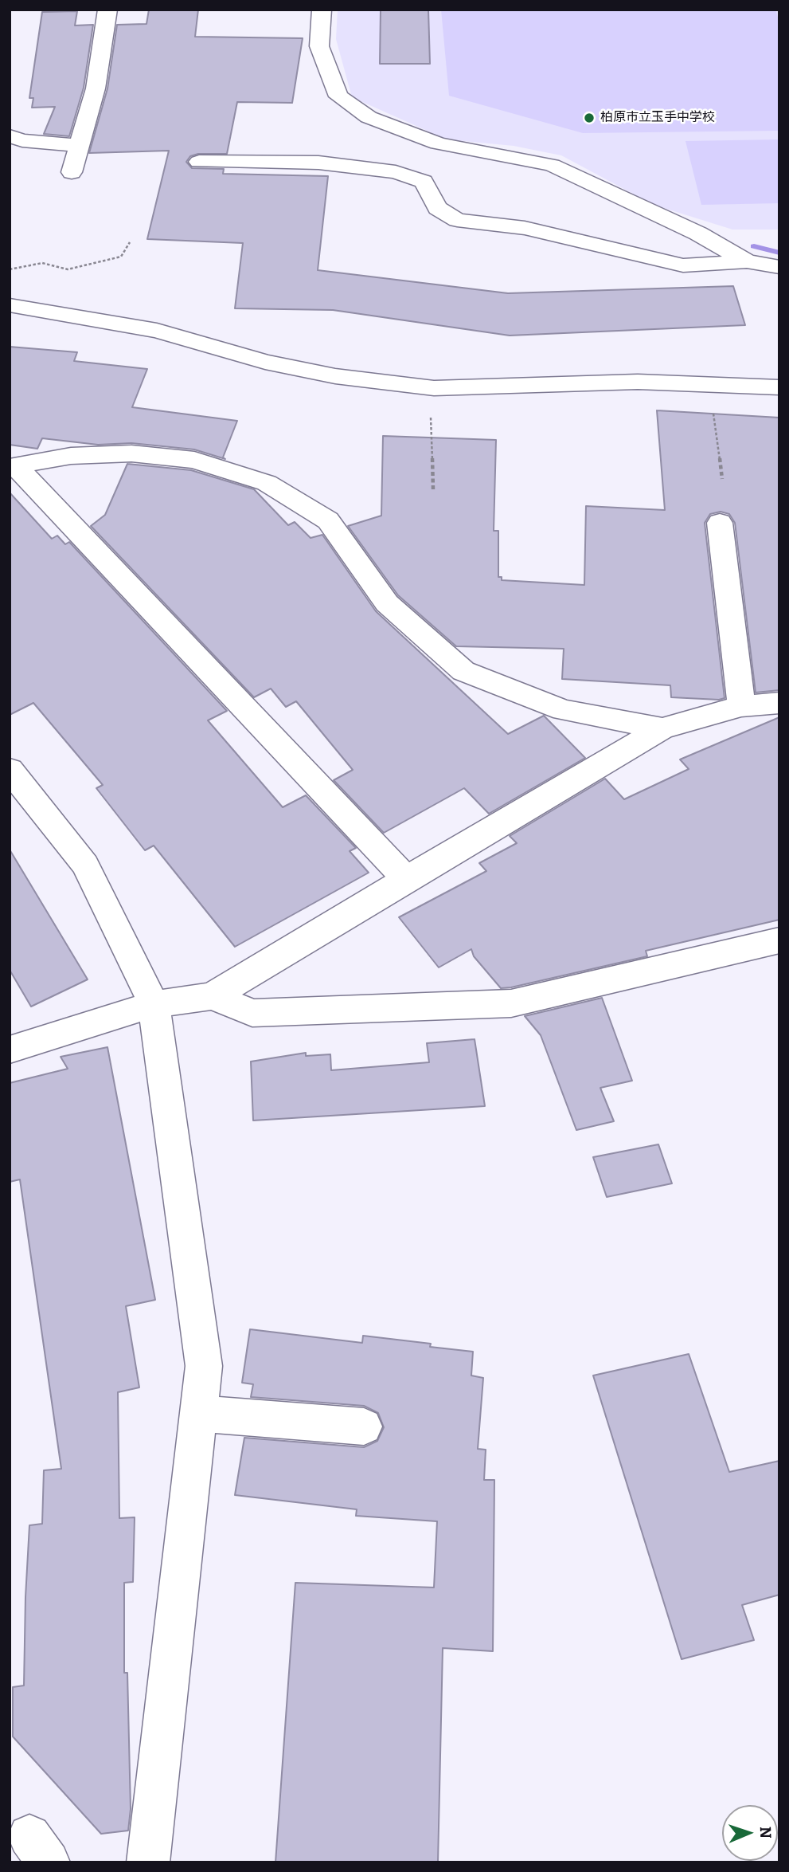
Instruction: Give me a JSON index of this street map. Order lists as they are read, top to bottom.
{
  "places": ["柏原市立玉手中学校"],
  "north": "right"
}
